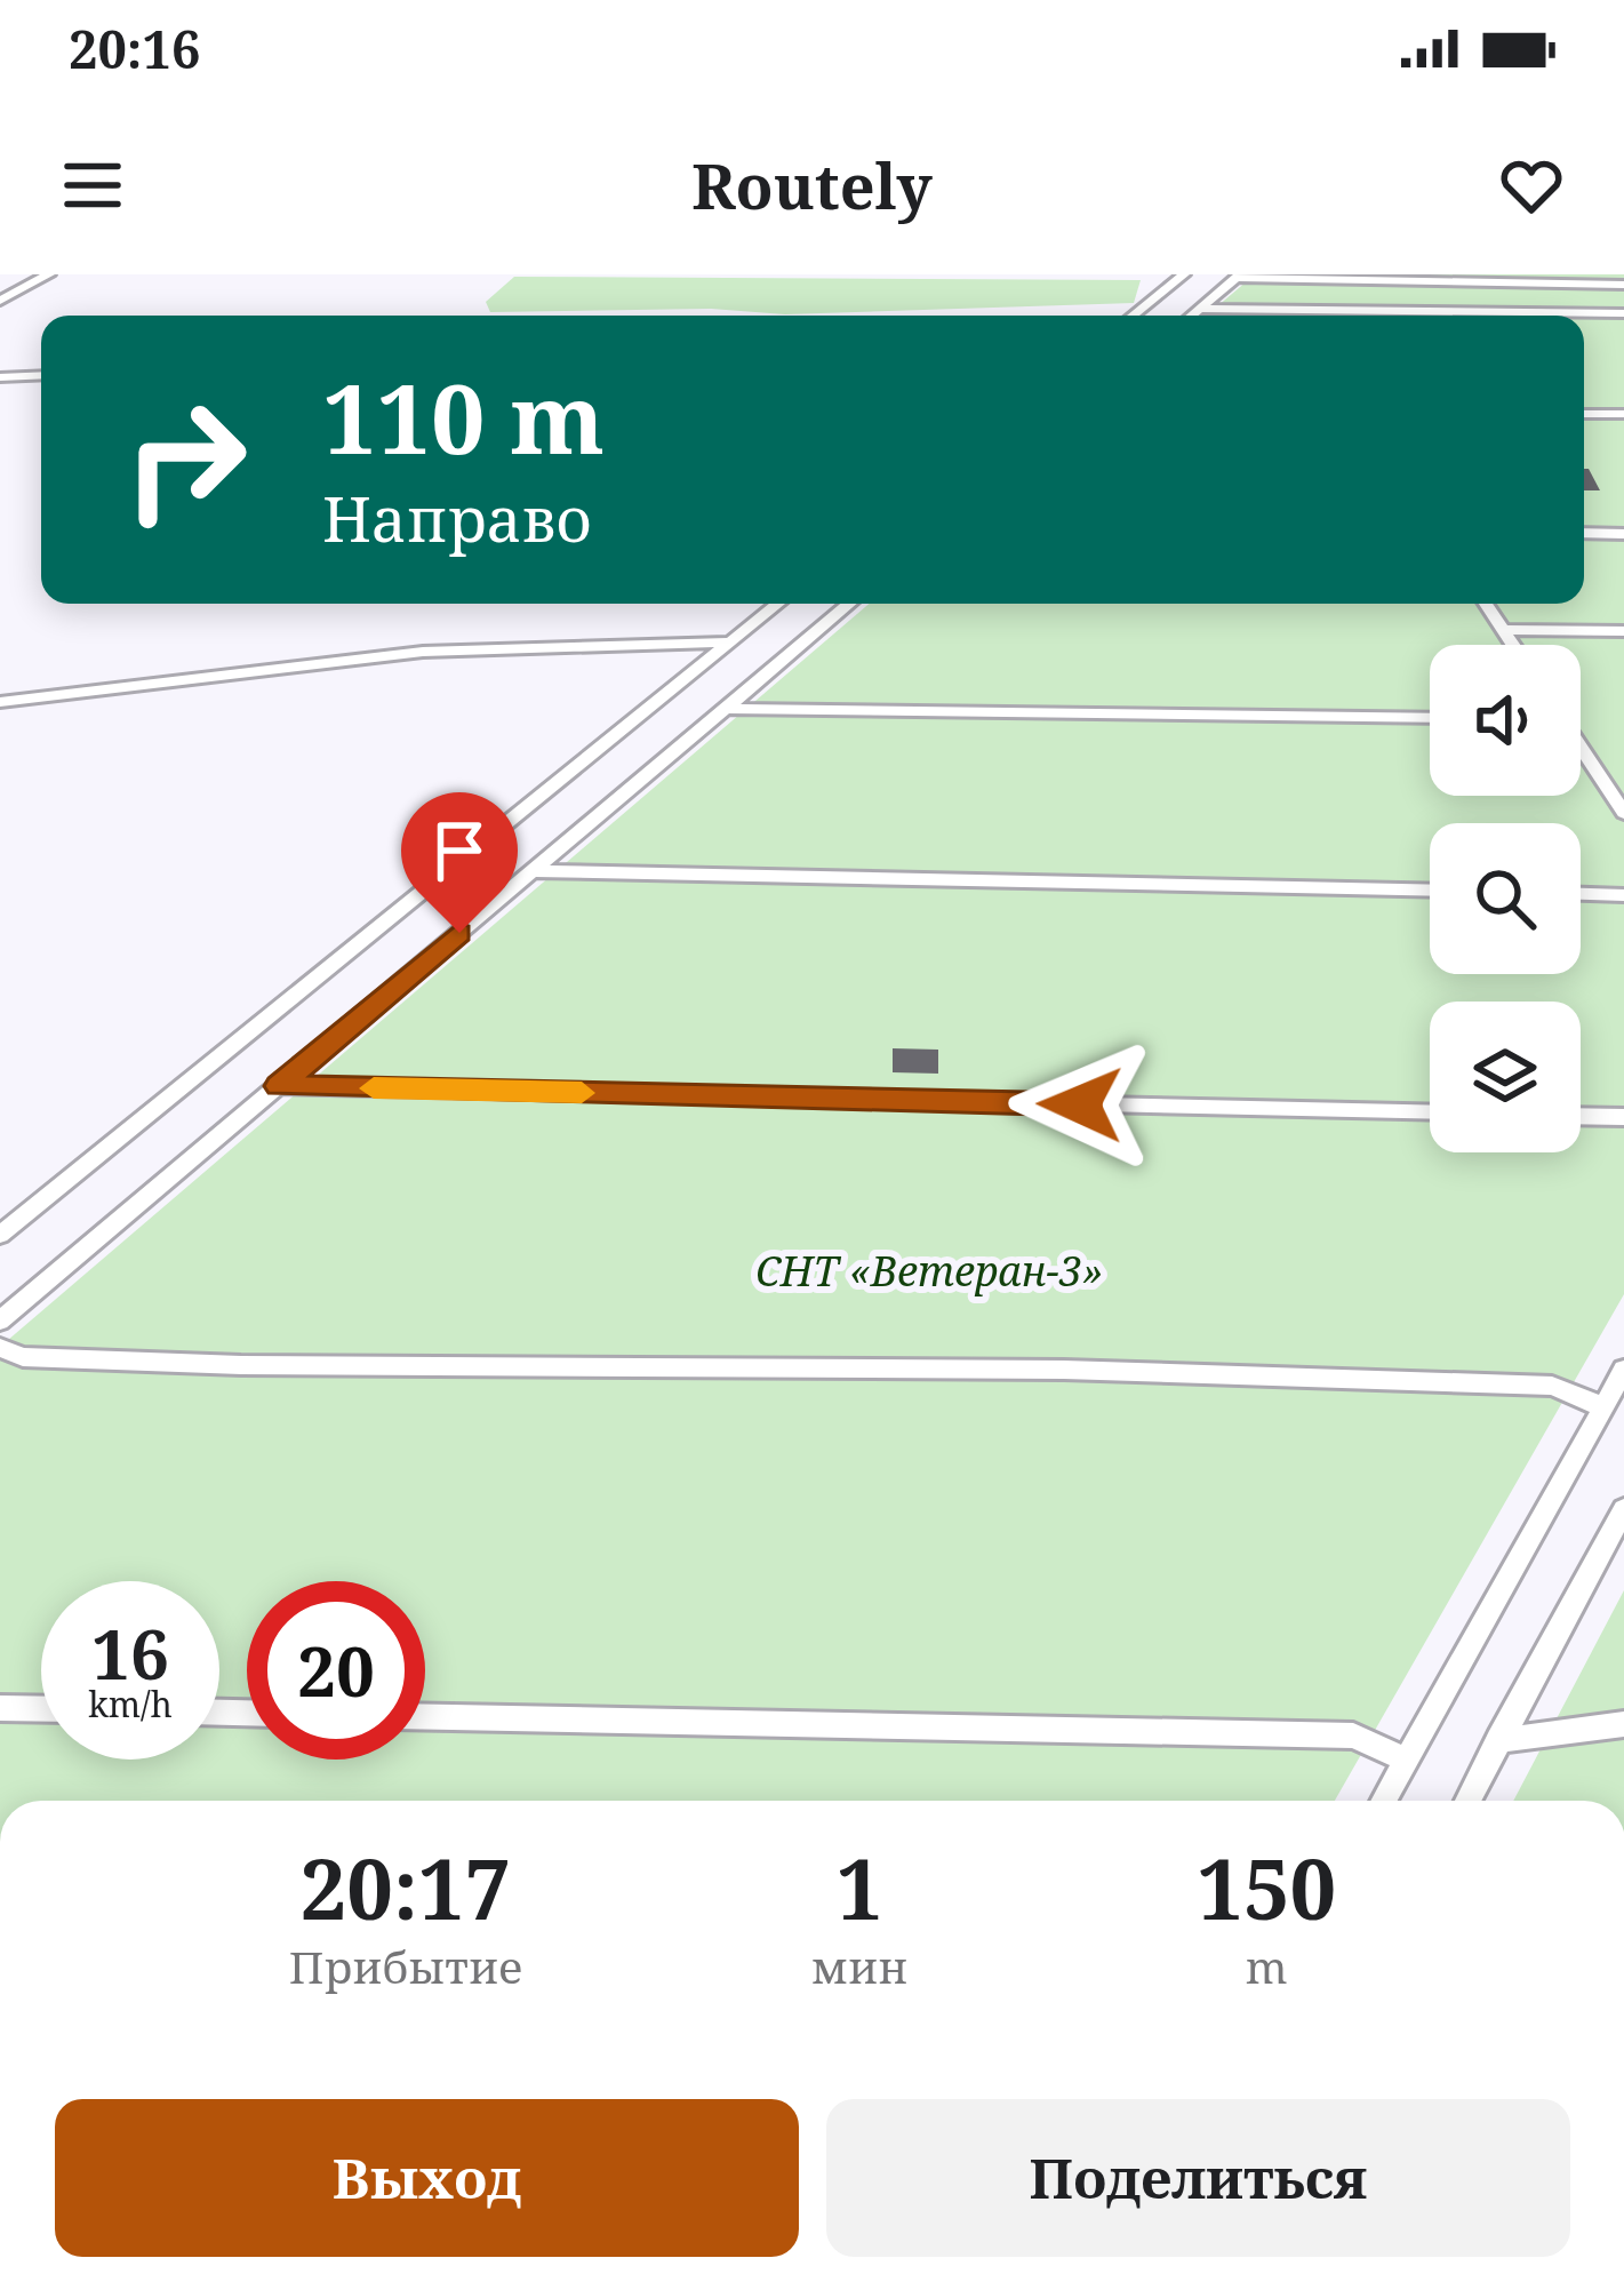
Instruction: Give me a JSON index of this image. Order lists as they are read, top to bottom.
{
  "parks": ["СНТ «Ветеран-3»"],
  "page": {
    "status": "20:16",
    "header": "Routely",
    "turn": ["110 m", "Направо"],
    "speed": "16 km/h",
    "limit": "20",
    "eta": [
      "20:17",
      "Прибытие",
      "1",
      "мин",
      "150",
      "m"
    ],
    "buttons": ["Выход", "Поделиться"]
  }
}
